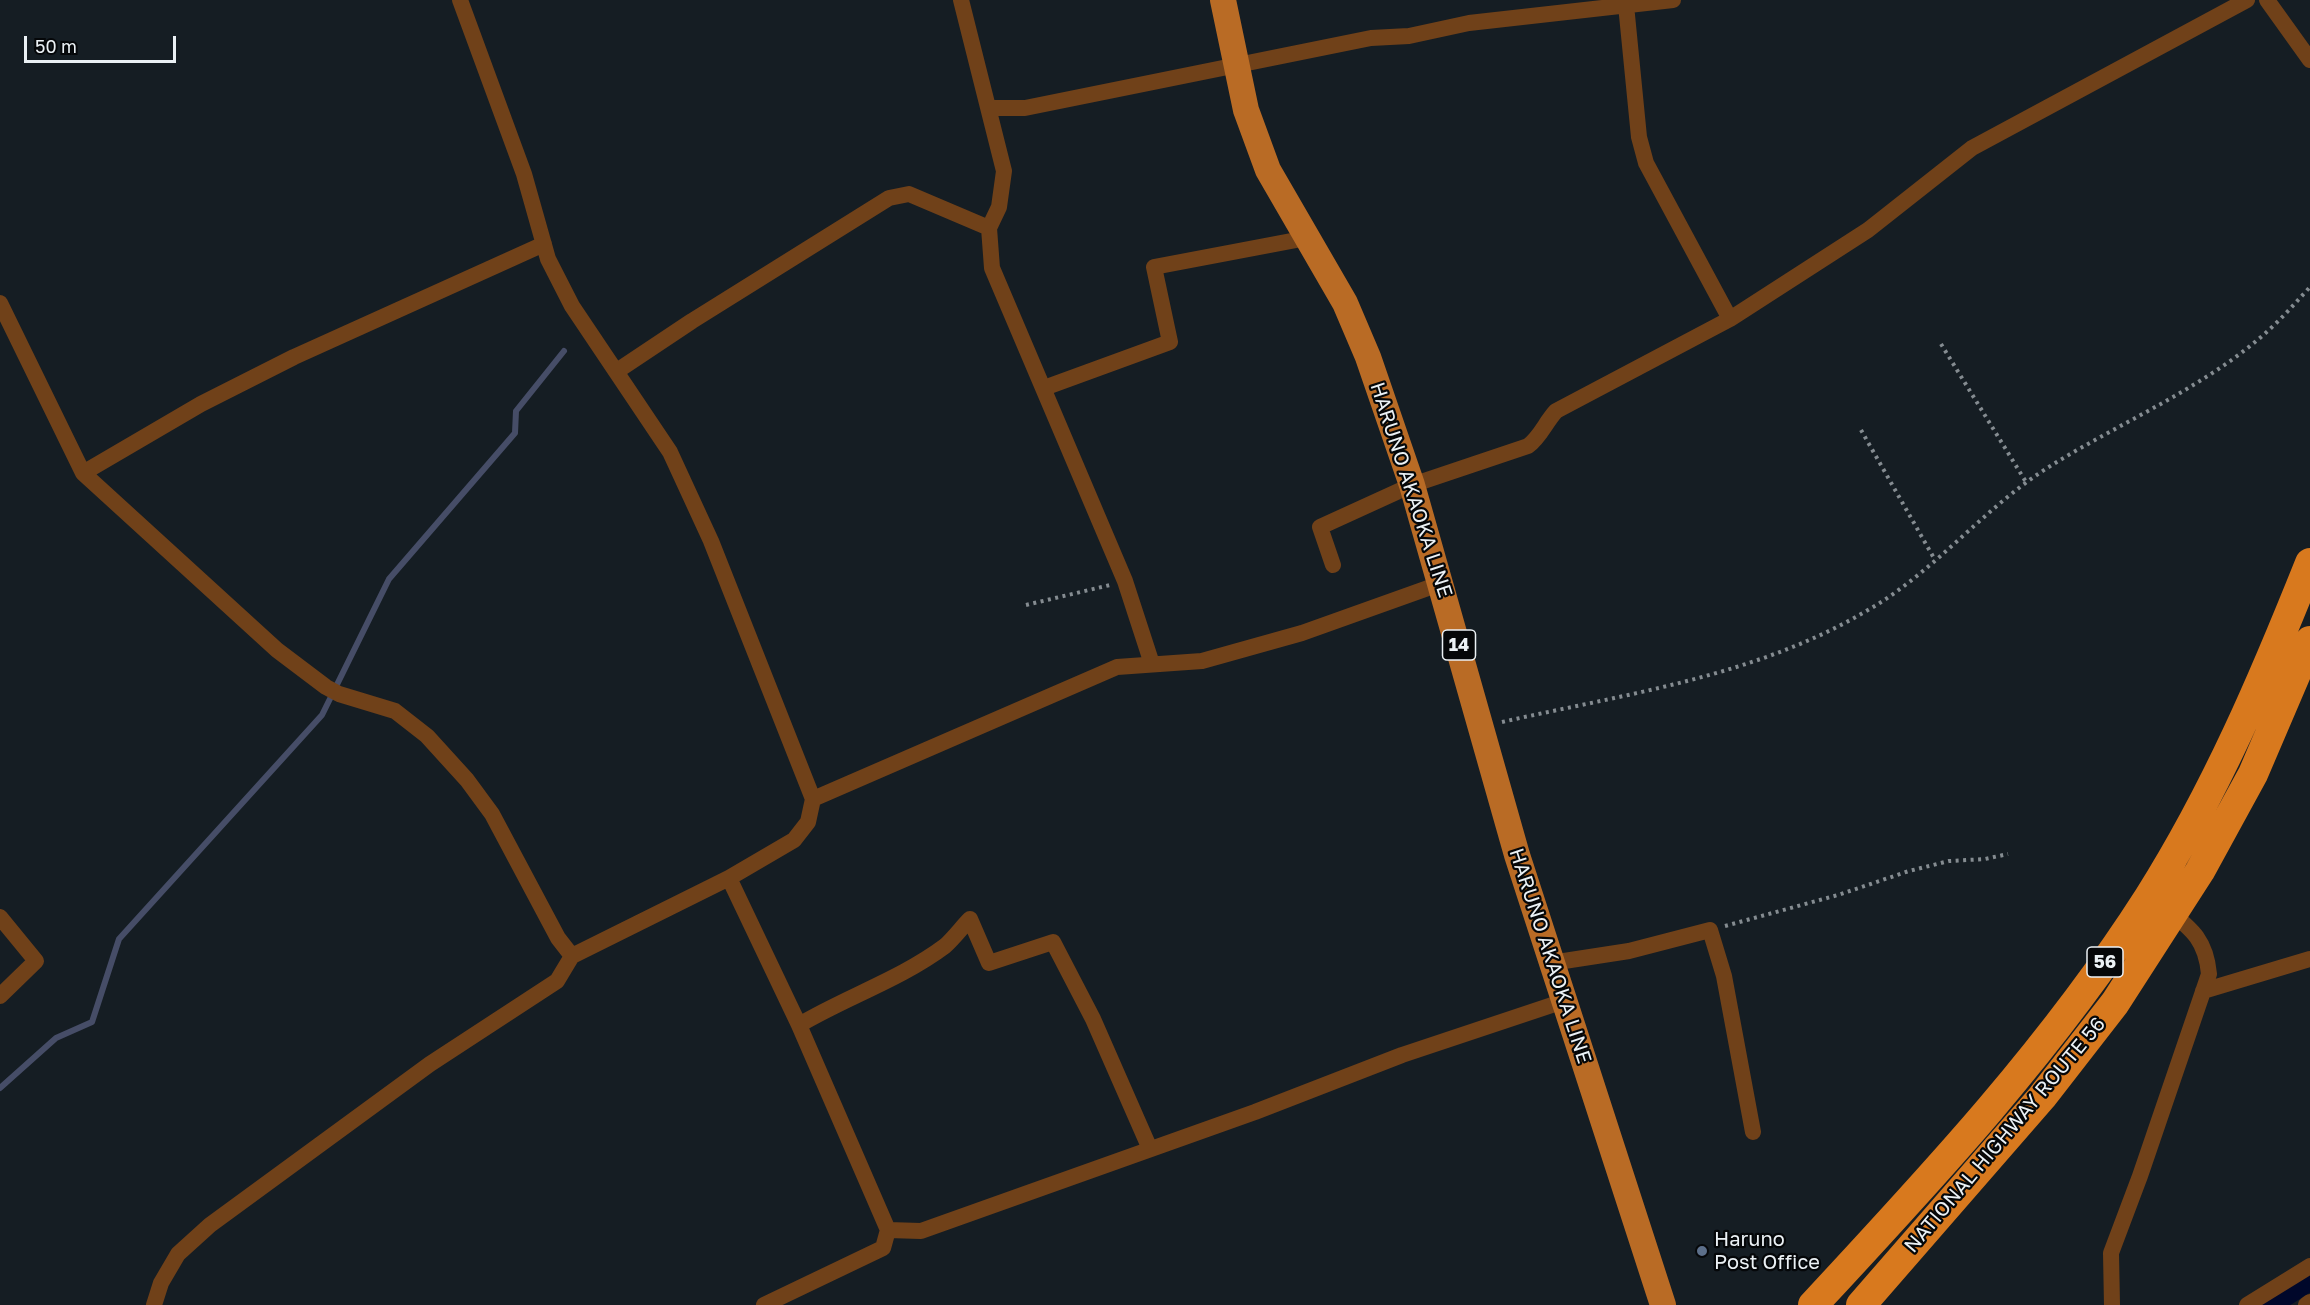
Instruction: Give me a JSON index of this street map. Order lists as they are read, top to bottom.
{
  "streets": {
    "highway": ["56", "NATIONAL HIGHWAY ROUTE 56"],
    "main road": ["HARUNO AKAOKA LINE", "14"]
  },
  "places": ["Haruno Post Office"],
  "scale_bar": "50 m"
}
